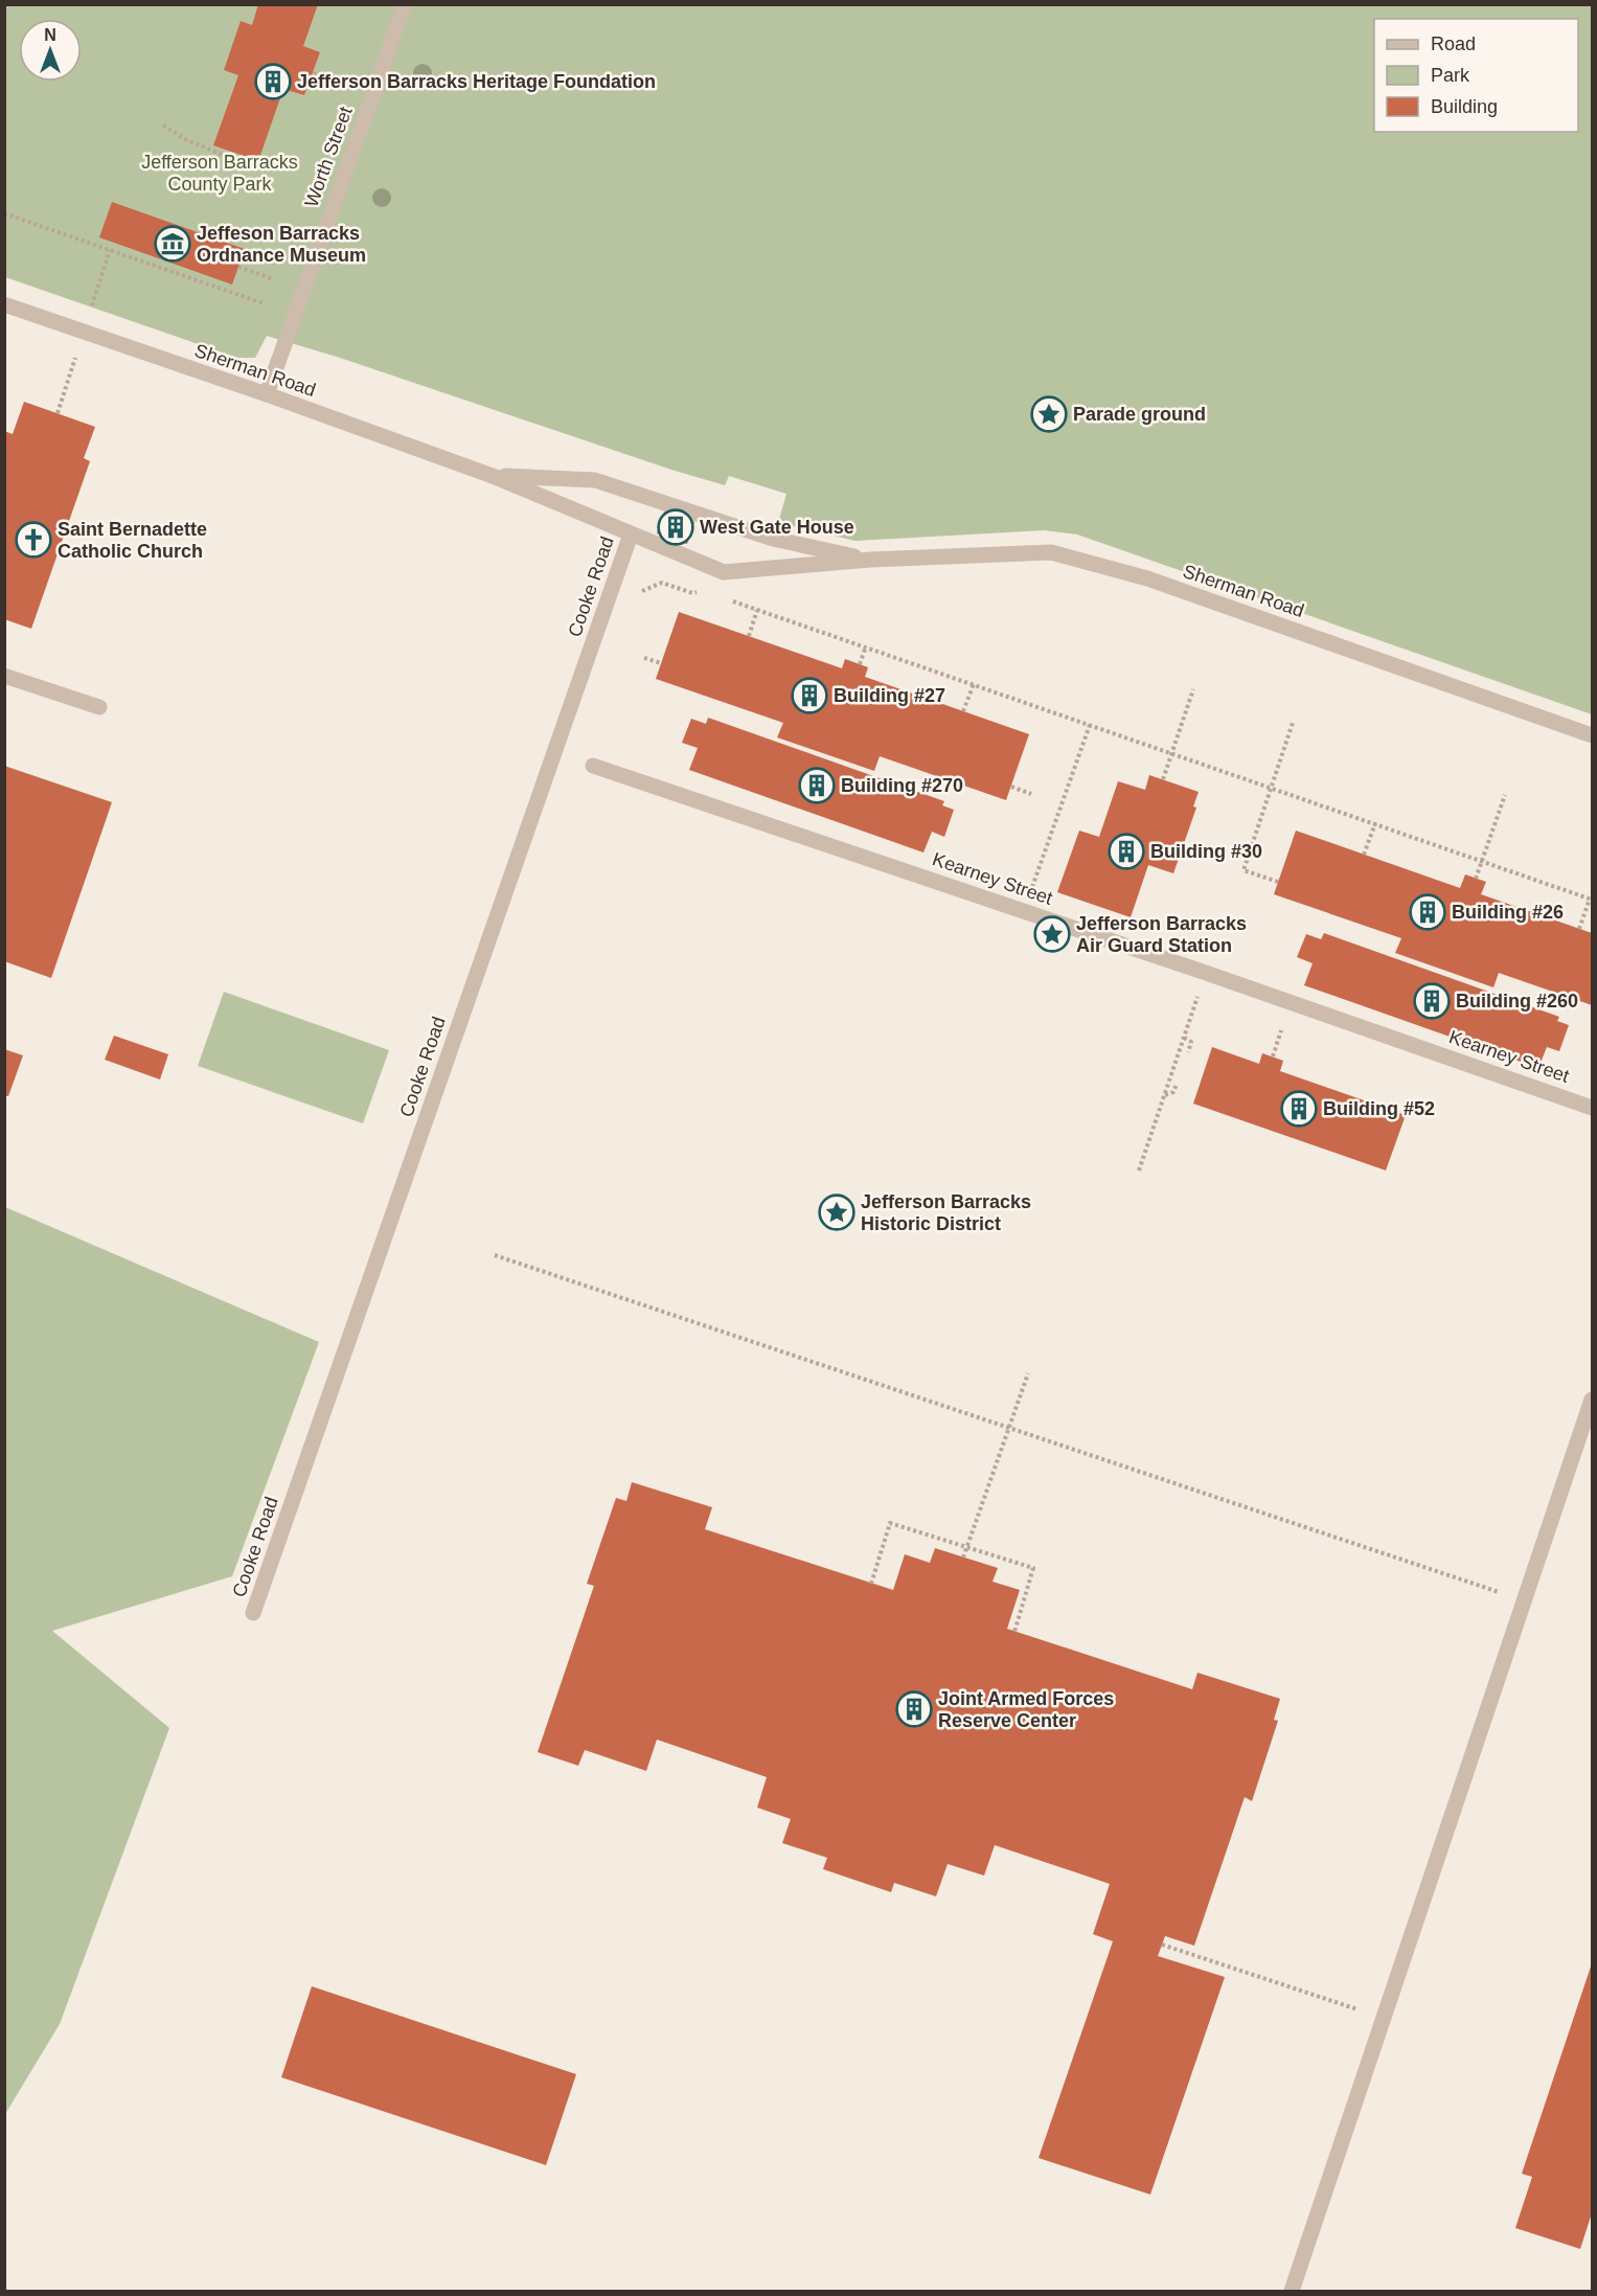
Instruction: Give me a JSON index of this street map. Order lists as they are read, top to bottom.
{
  "streets": {
    "street": [
      "Worth Street",
      "Sherman Road",
      "Cooke Road",
      "Kearney Street"
    ]
  },
  "crossings": [
    ["Worth Street", "Sherman Road"]
  ],
  "parks": ["Jefferson Barracks County Park"],
  "places": {
    "building": [
      "Jefferson Barracks Heritage Foundation",
      "West Gate House",
      "Building #27",
      "Building #270",
      "Building #30",
      "Building #26",
      "Building #260",
      "Building #52",
      "Joint Armed Forces Reserve Center"
    ],
    "museum": ["Jeffeson Barracks Ordnance Museum"],
    "place": ["Parade ground", "Jefferson Barracks Air Guard Station", "Jefferson Barracks Historic District"],
    "church": ["Saint Bernadette Catholic Church"]
  },
  "legend": ["Road", "Park", "Building"],
  "north": "top"
}
